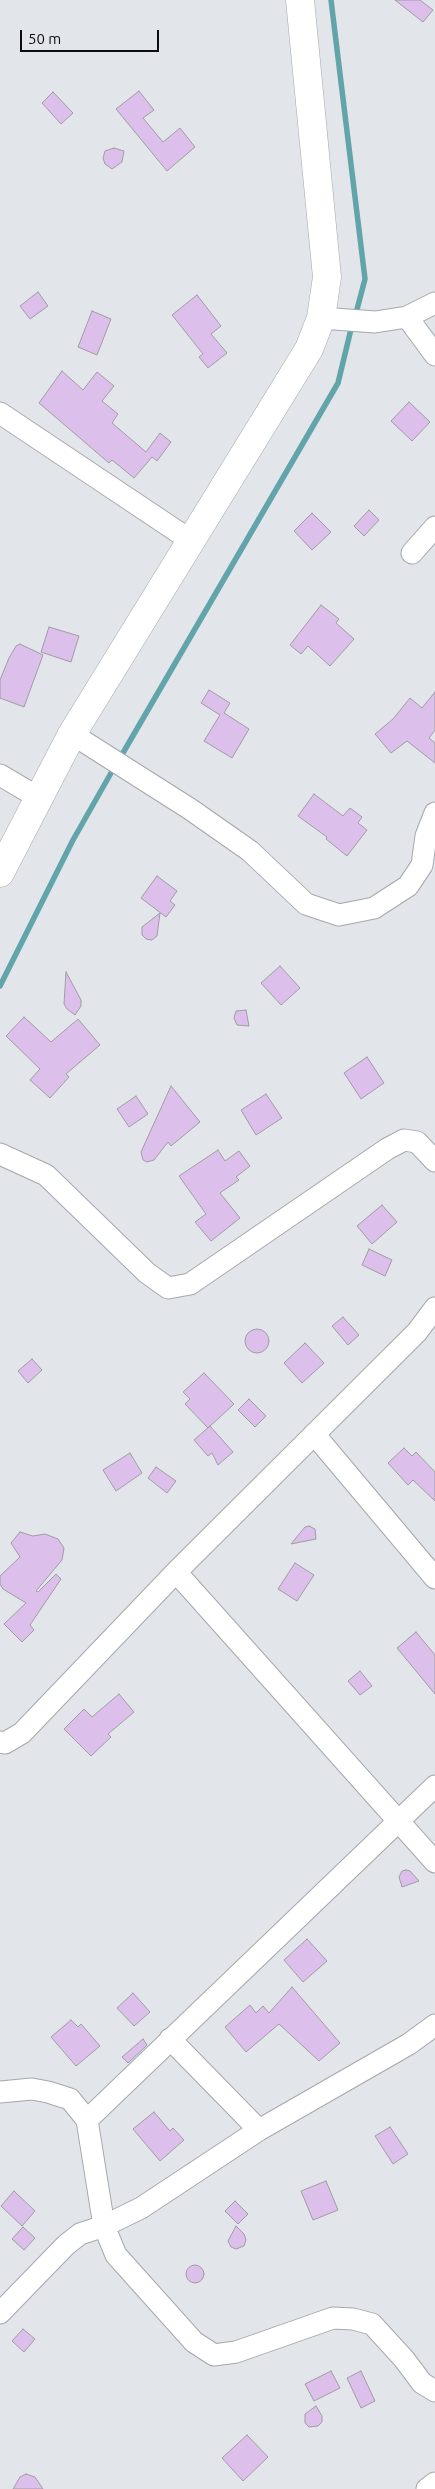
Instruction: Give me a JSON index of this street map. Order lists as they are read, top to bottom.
{
  "scale_bar": "50 m"
}
